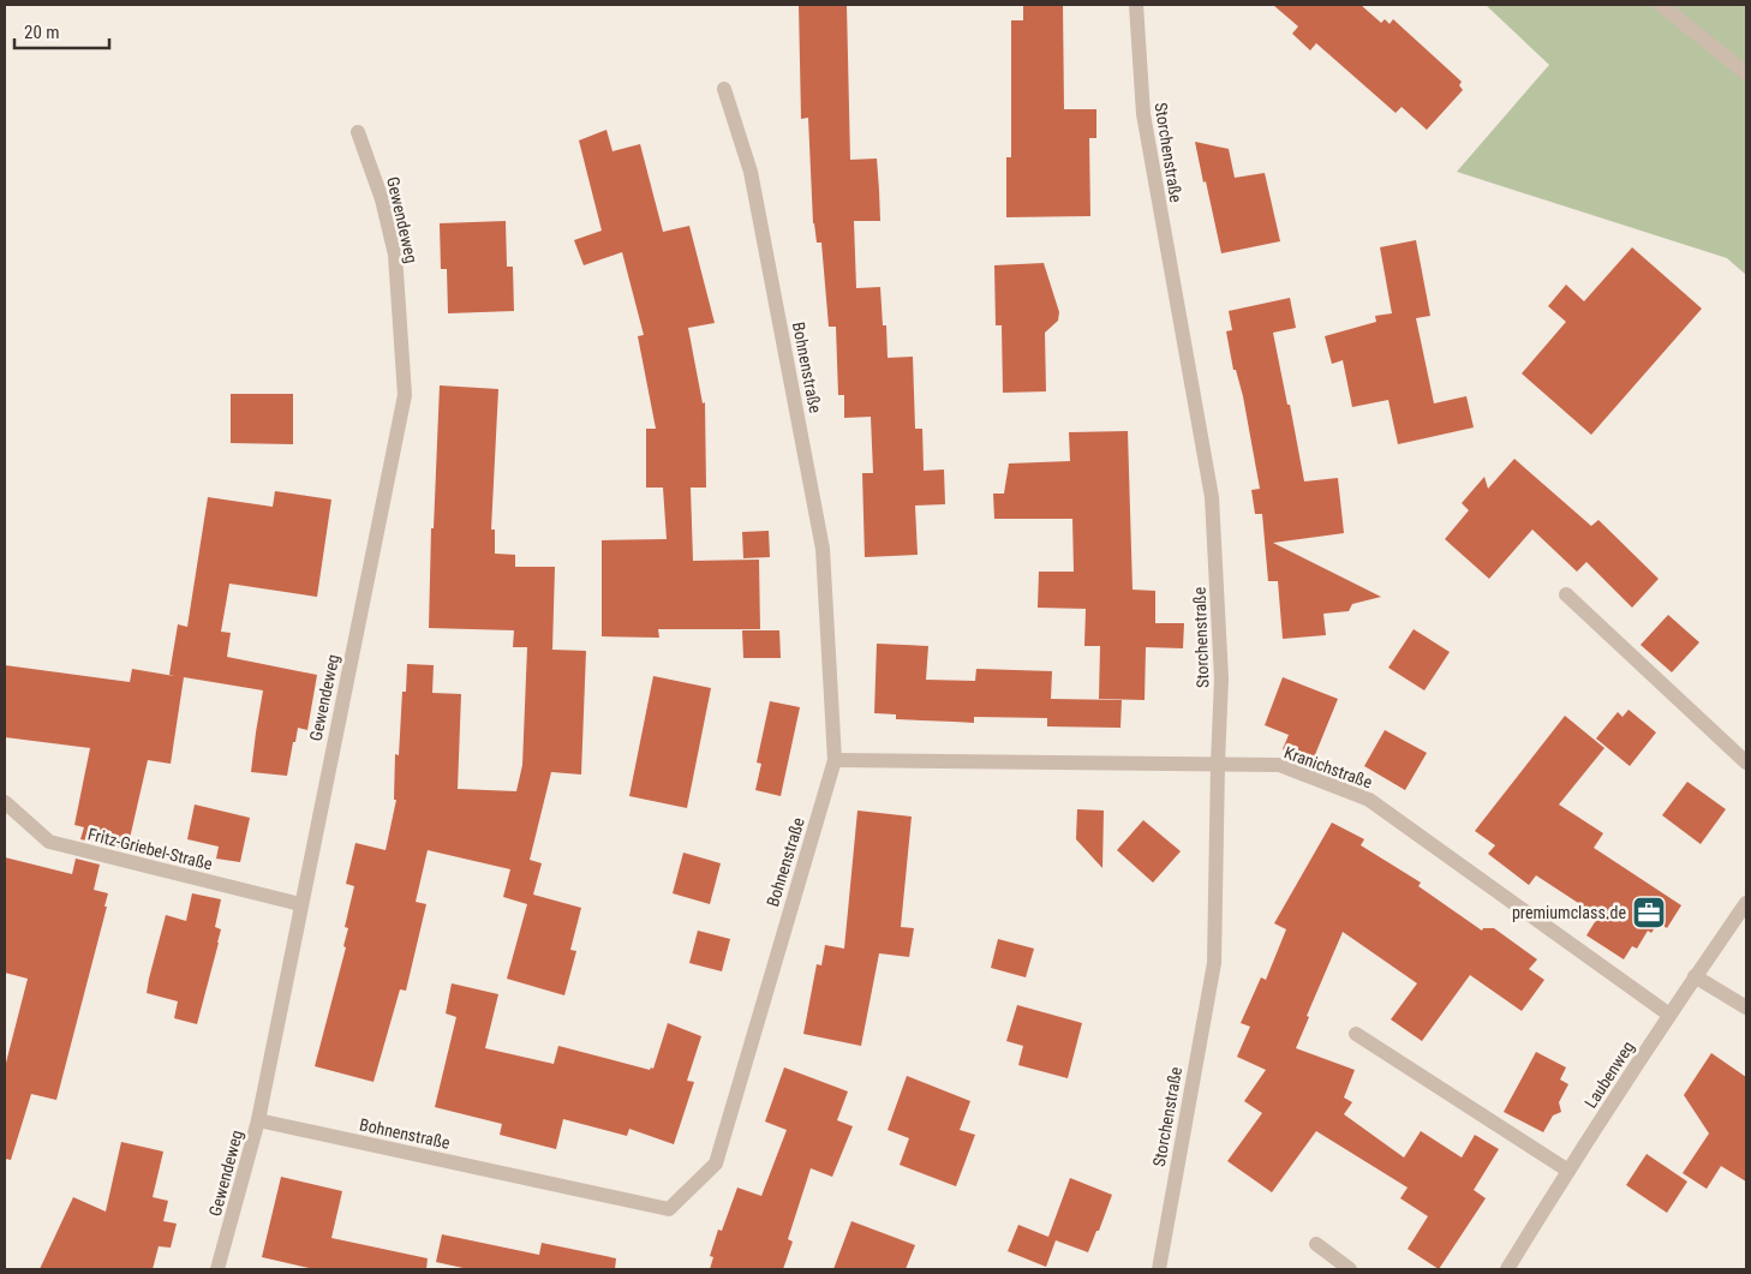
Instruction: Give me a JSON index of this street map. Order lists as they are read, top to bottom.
{
  "streets": {
    "street": [
      "Storchenstraße",
      "Gewendeweg",
      "Bohnenstraße",
      "Kranichstraße",
      "Fritz-Griebel-Straße",
      "Laubenweg"
    ]
  },
  "crossings": [
    ["Storchenstraße", "Kranichstraße"],
    ["Gewendeweg", "Bohnenstraße"],
    ["Gewendeweg", "Fritz-Griebel-Straße"],
    ["Bohnenstraße", "Kranichstraße"],
    ["Kranichstraße", "Laubenweg"]
  ],
  "places": {
    "office": ["premiumclass.de"]
  },
  "scale_bar": "20 m"
}
